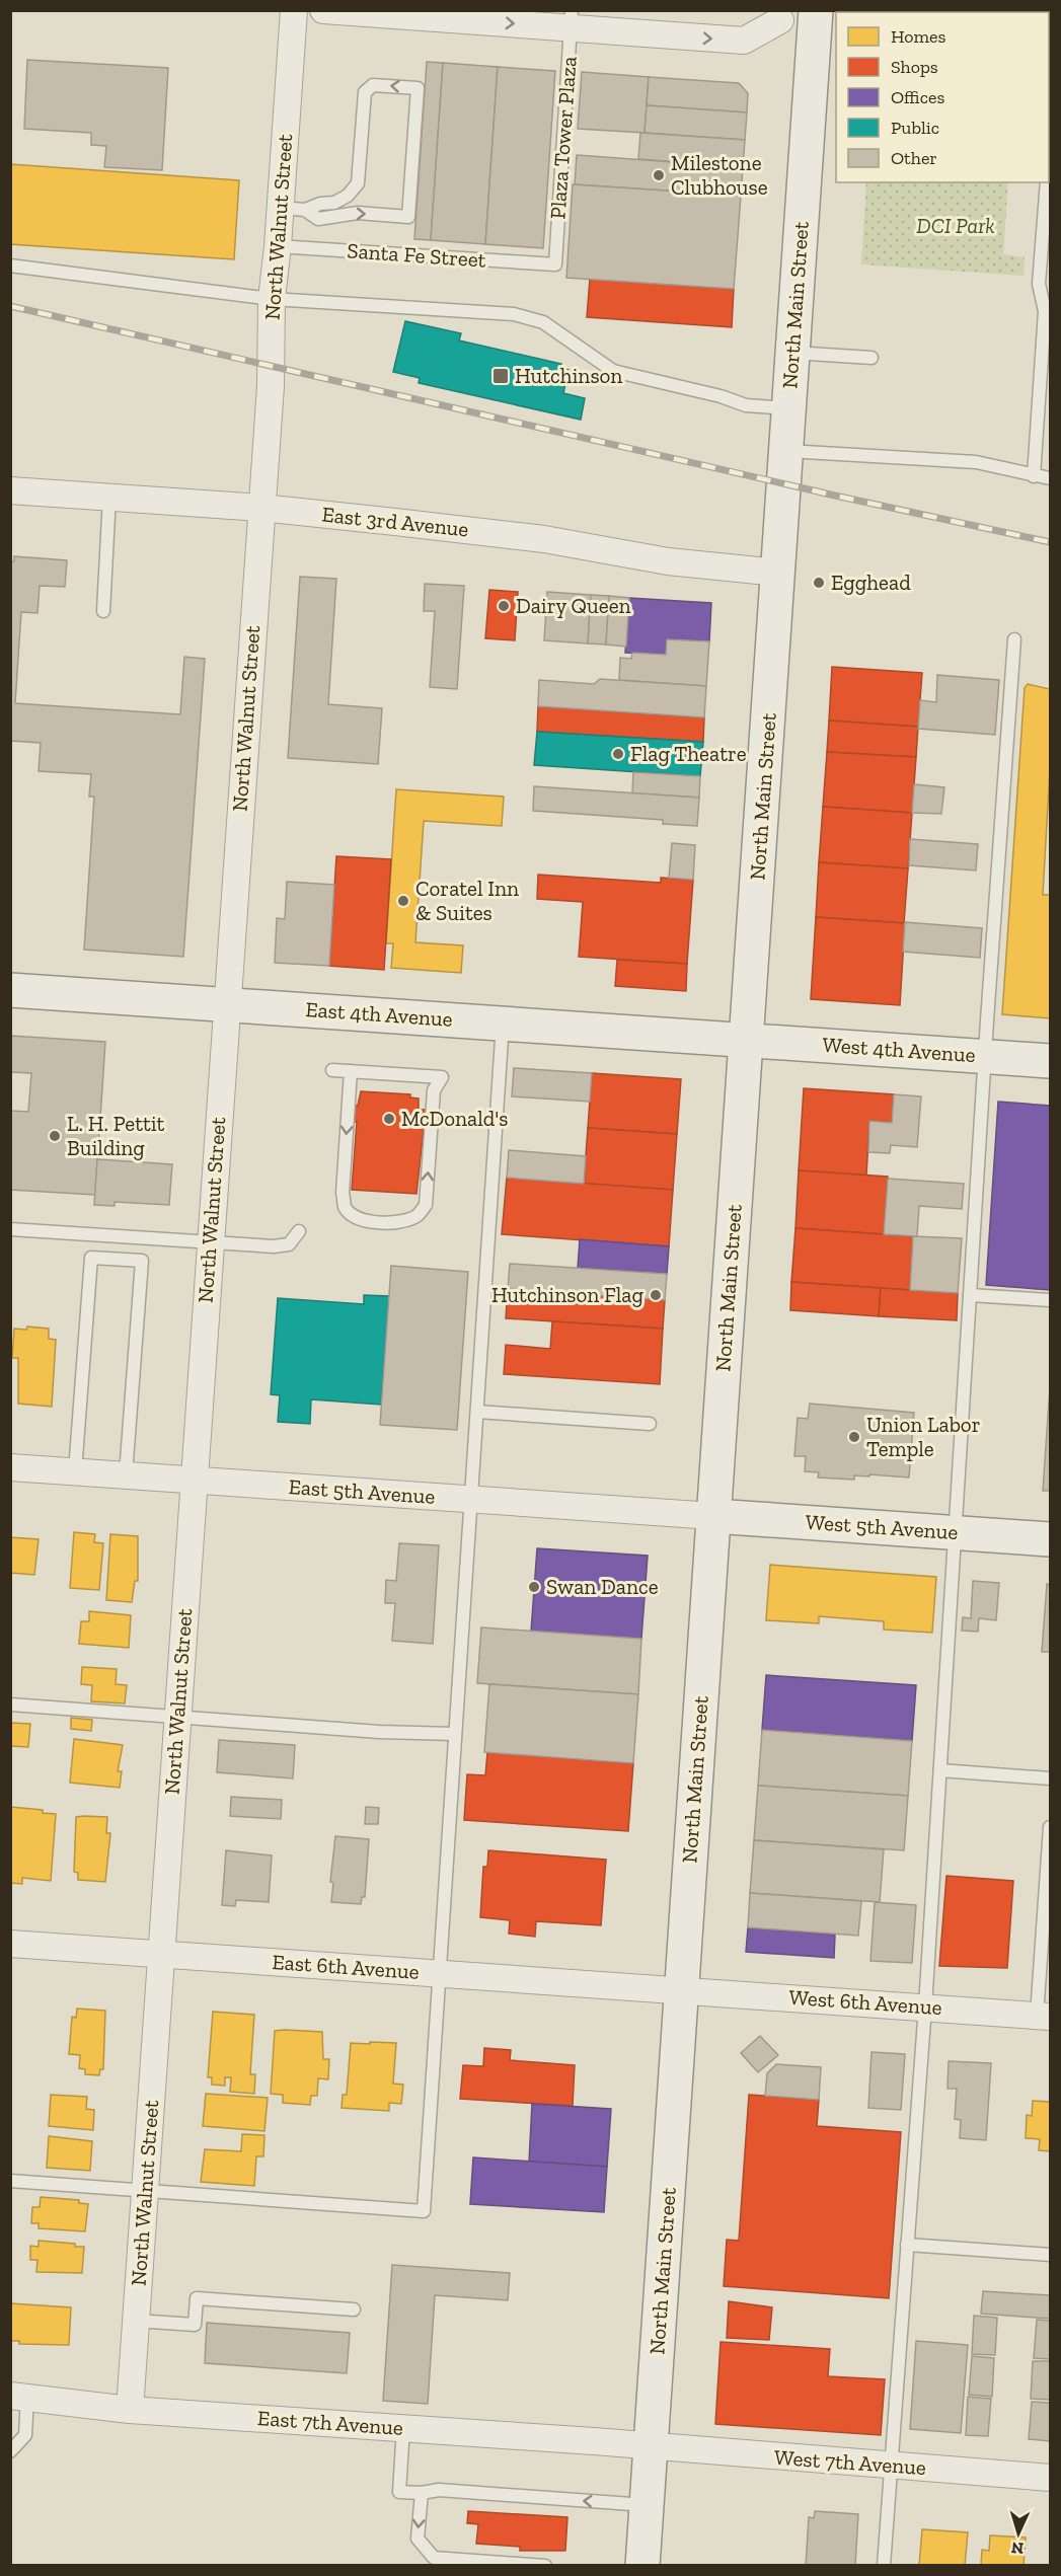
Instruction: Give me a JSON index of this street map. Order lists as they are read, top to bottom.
{
  "streets": {
    "main road": [
      "North Main Street",
      "East 4th Avenue",
      "West 4th Avenue",
      "West 5th Avenue"
    ],
    "street": [
      "North Walnut Street",
      "East 3rd Avenue",
      "East 5th Avenue",
      "East 6th Avenue",
      "West 6th Avenue",
      "East 7th Avenue",
      "West 7th Avenue"
    ],
    "lane": ["Plaza Tower Plaza", "Santa Fe Street"]
  },
  "crossings": [
    ["Plaza Tower Plaza", "Santa Fe Street"],
    ["North Walnut Street", "Santa Fe Street"],
    ["North Walnut Street", "East 3rd Avenue"],
    ["North Walnut Street", "East 4th Avenue"],
    ["North Walnut Street", "East 5th Avenue"],
    ["North Walnut Street", "East 6th Avenue"],
    ["North Walnut Street", "East 7th Avenue"],
    ["North Main Street", "East 3rd Avenue"],
    ["North Main Street", "East 4th Avenue"],
    ["North Main Street", "West 4th Avenue"],
    ["North Main Street", "East 5th Avenue"],
    ["North Main Street", "West 5th Avenue"],
    ["North Main Street", "East 6th Avenue"],
    ["North Main Street", "West 6th Avenue"],
    ["North Main Street", "East 7th Avenue"],
    ["North Main Street", "West 7th Avenue"],
    ["East 4th Avenue", "West 4th Avenue"],
    ["East 5th Avenue", "West 5th Avenue"],
    ["East 6th Avenue", "West 6th Avenue"],
    ["East 7th Avenue", "West 7th Avenue"]
  ],
  "parks": ["DCI Park"],
  "places": {
    "other": [
      "Milestone Clubhouse",
      "Egghead",
      "Dairy Queen",
      "Flag Theatre",
      "Coratel Inn & Suites",
      "McDonald's",
      "L. H. Pettit Building",
      "Hutchinson Flag",
      "Union Labor Temple",
      "Swan Dance"
    ],
    "transit": ["Hutchinson"]
  },
  "legend": [
    "Homes",
    "Shops",
    "Offices",
    "Public",
    "Other"
  ],
  "north": "bottom"
}
